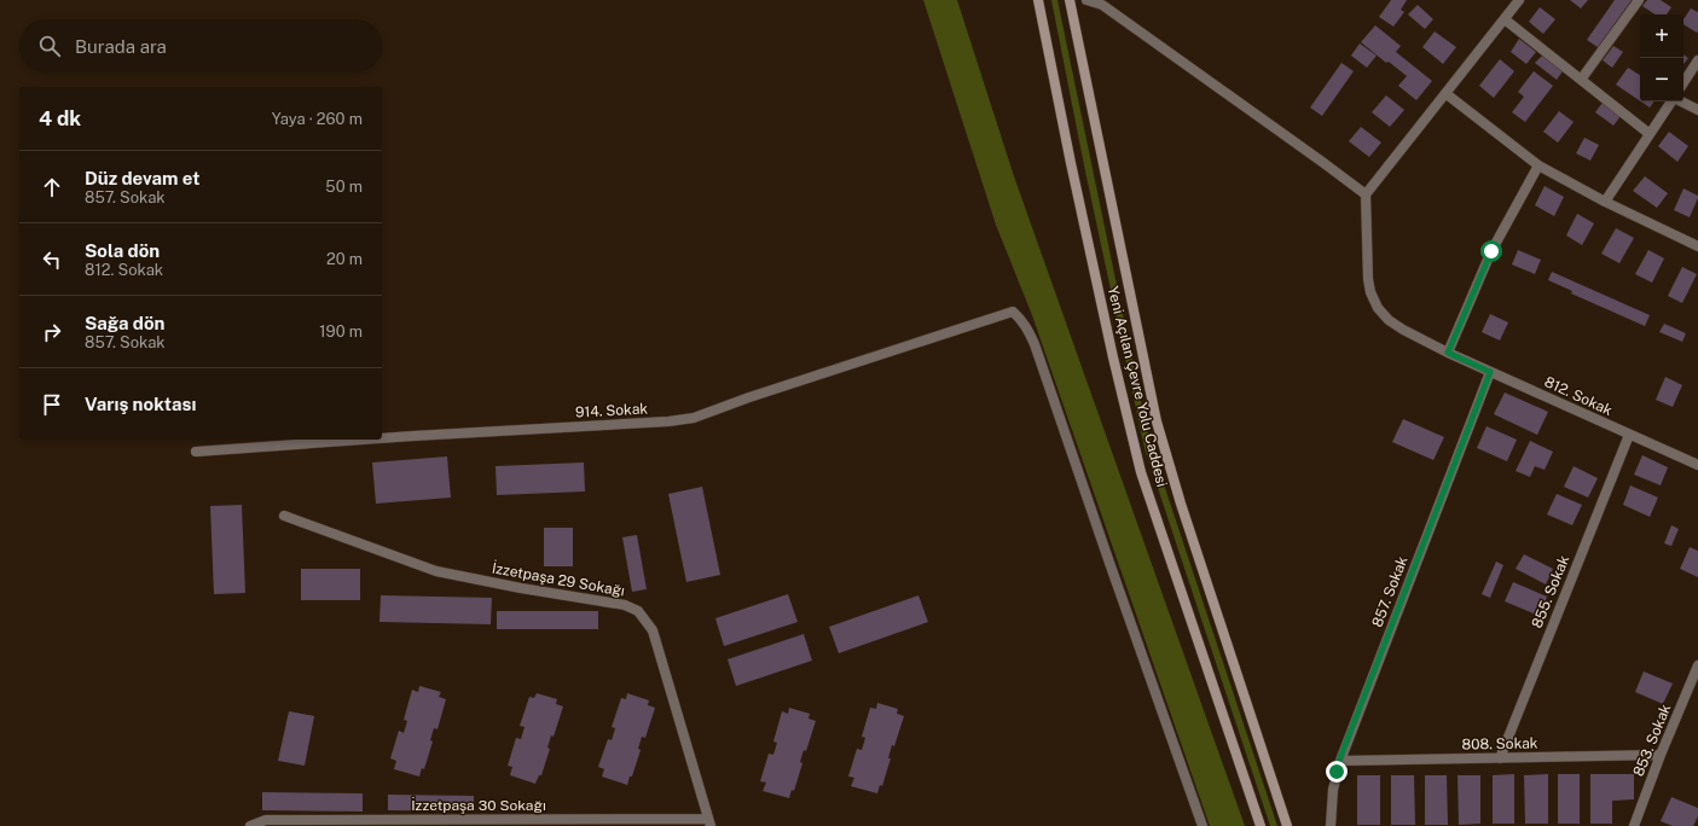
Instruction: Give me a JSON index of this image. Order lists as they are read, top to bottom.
{
  "streets": {
    "main road": ["Yeni Açılan Çevre Yolu Caddesi"],
    "street": [
      "812. Sokak",
      "914. Sokak",
      "İzzetpaşa 29 Sokağı",
      "857. Sokak",
      "855. Sokak",
      "853. Sokak",
      "808. Sokak",
      "İzzetpaşa 30 Sokağı"
    ]
  },
  "crossings": [
    ["812. Sokak", "857. Sokak"],
    ["812. Sokak", "855. Sokak"],
    ["İzzetpaşa 29 Sokağı", "İzzetpaşa 30 Sokağı"],
    ["857. Sokak", "808. Sokak"],
    ["855. Sokak", "808. Sokak"],
    ["853. Sokak", "808. Sokak"]
  ],
  "page": {
    "map_buttons": ["+", "−"],
    "search": "Burada ara",
    "heading": ["4 dk", "Yaya · 260 m"],
    "list": [
      ["Düz devam et", "857. Sokak", "50 m"],
      ["Sola dön", "812. Sokak", "20 m"],
      ["Sağa dön", "857. Sokak", "190 m"],
      "Varış noktası"
    ]
  }
}
